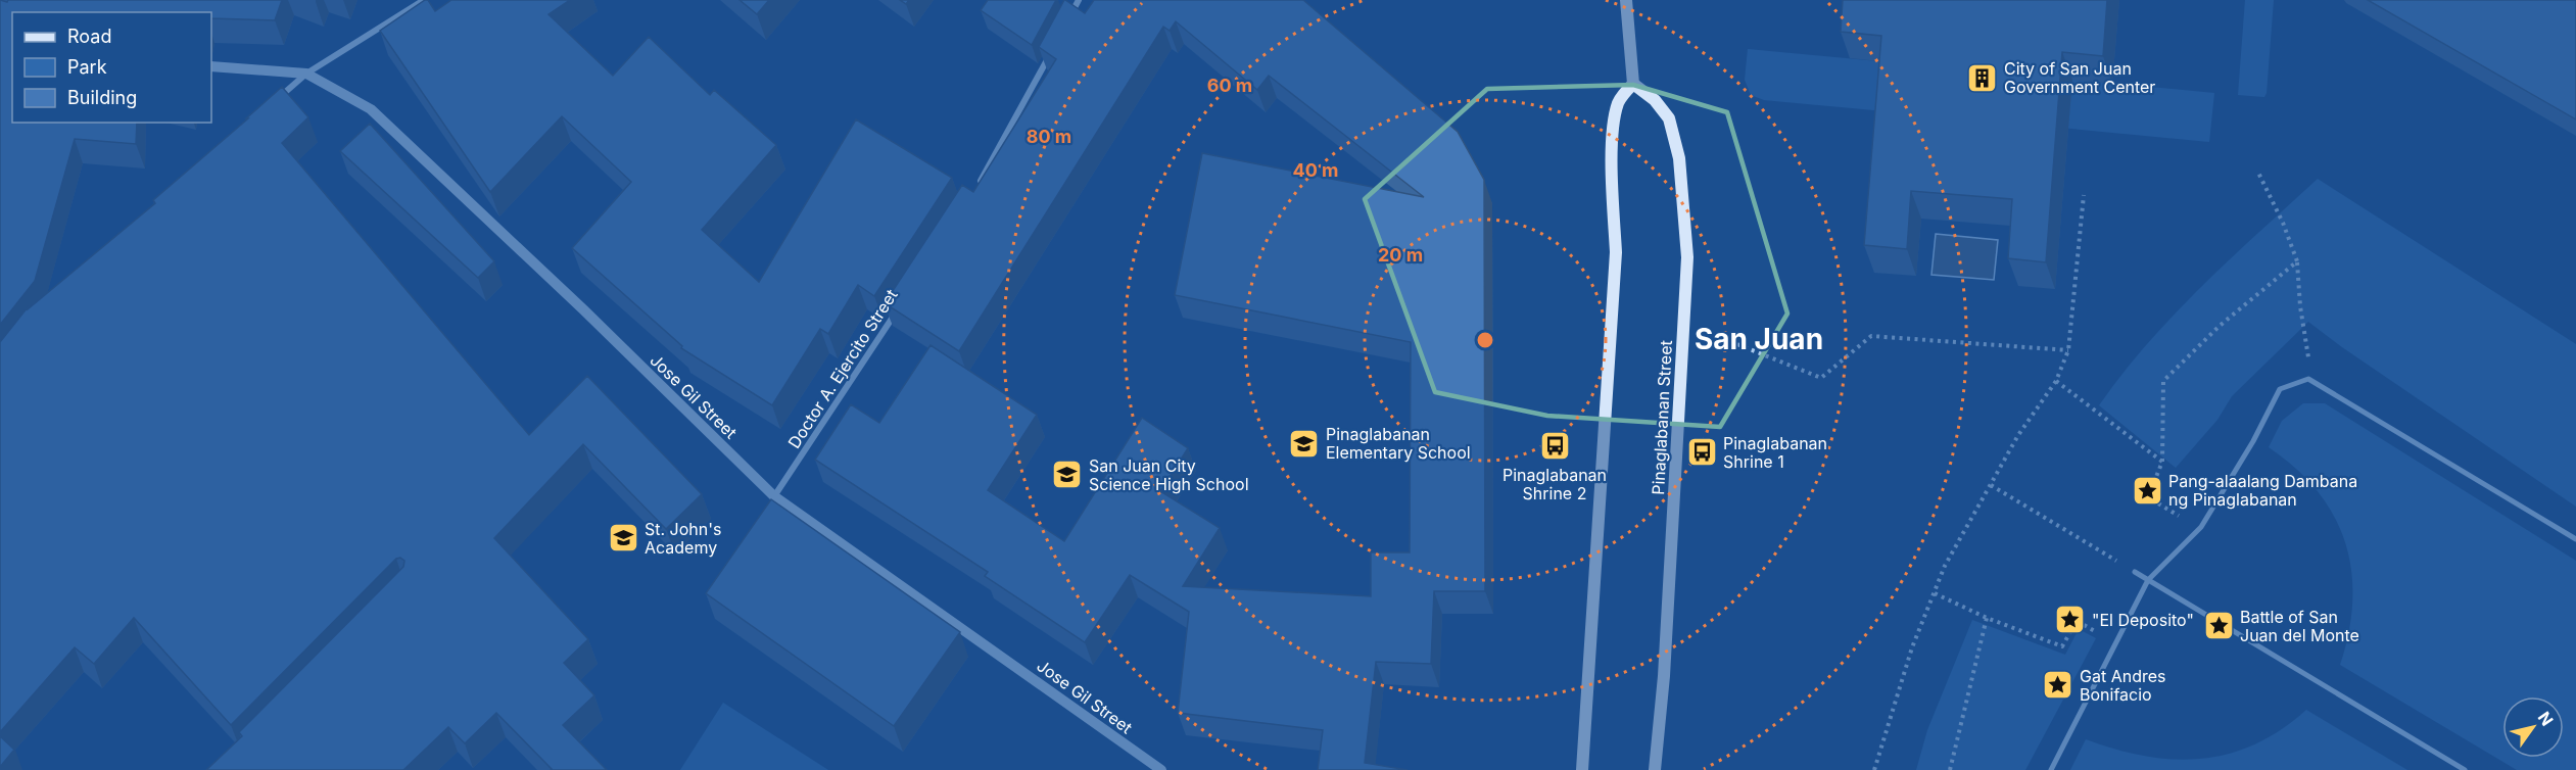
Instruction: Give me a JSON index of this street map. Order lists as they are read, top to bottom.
{
  "streets": {
    "main road": ["Pinaglabanan Street"],
    "street": ["Doctor A. Ejercito Street", "Jose Gil Street"]
  },
  "crossings": [
    ["Doctor A. Ejercito Street", "Jose Gil Street"]
  ],
  "districts": ["San Juan"],
  "places": {
    "building": ["City of San Juan Government Center"],
    "school or university": ["Pinaglabanan Elementary School", "San Juan City Science High School", "St. John's Academy"],
    "bus stop": ["Pinaglabanan Shrine 2", "Pinaglabanan Shrine 1"],
    "place": [
      "Pang-alaalang Dambana ng Pinaglabanan",
      "\"El Deposito\"",
      "Battle of San Juan del Monte",
      "Gat Andres Bonifacio"
    ]
  },
  "legend": ["Road", "Park", "Building"],
  "north": "top right",
  "rings": [
    "60 m",
    "80 m",
    "40 m",
    "20 m"
  ]
}
